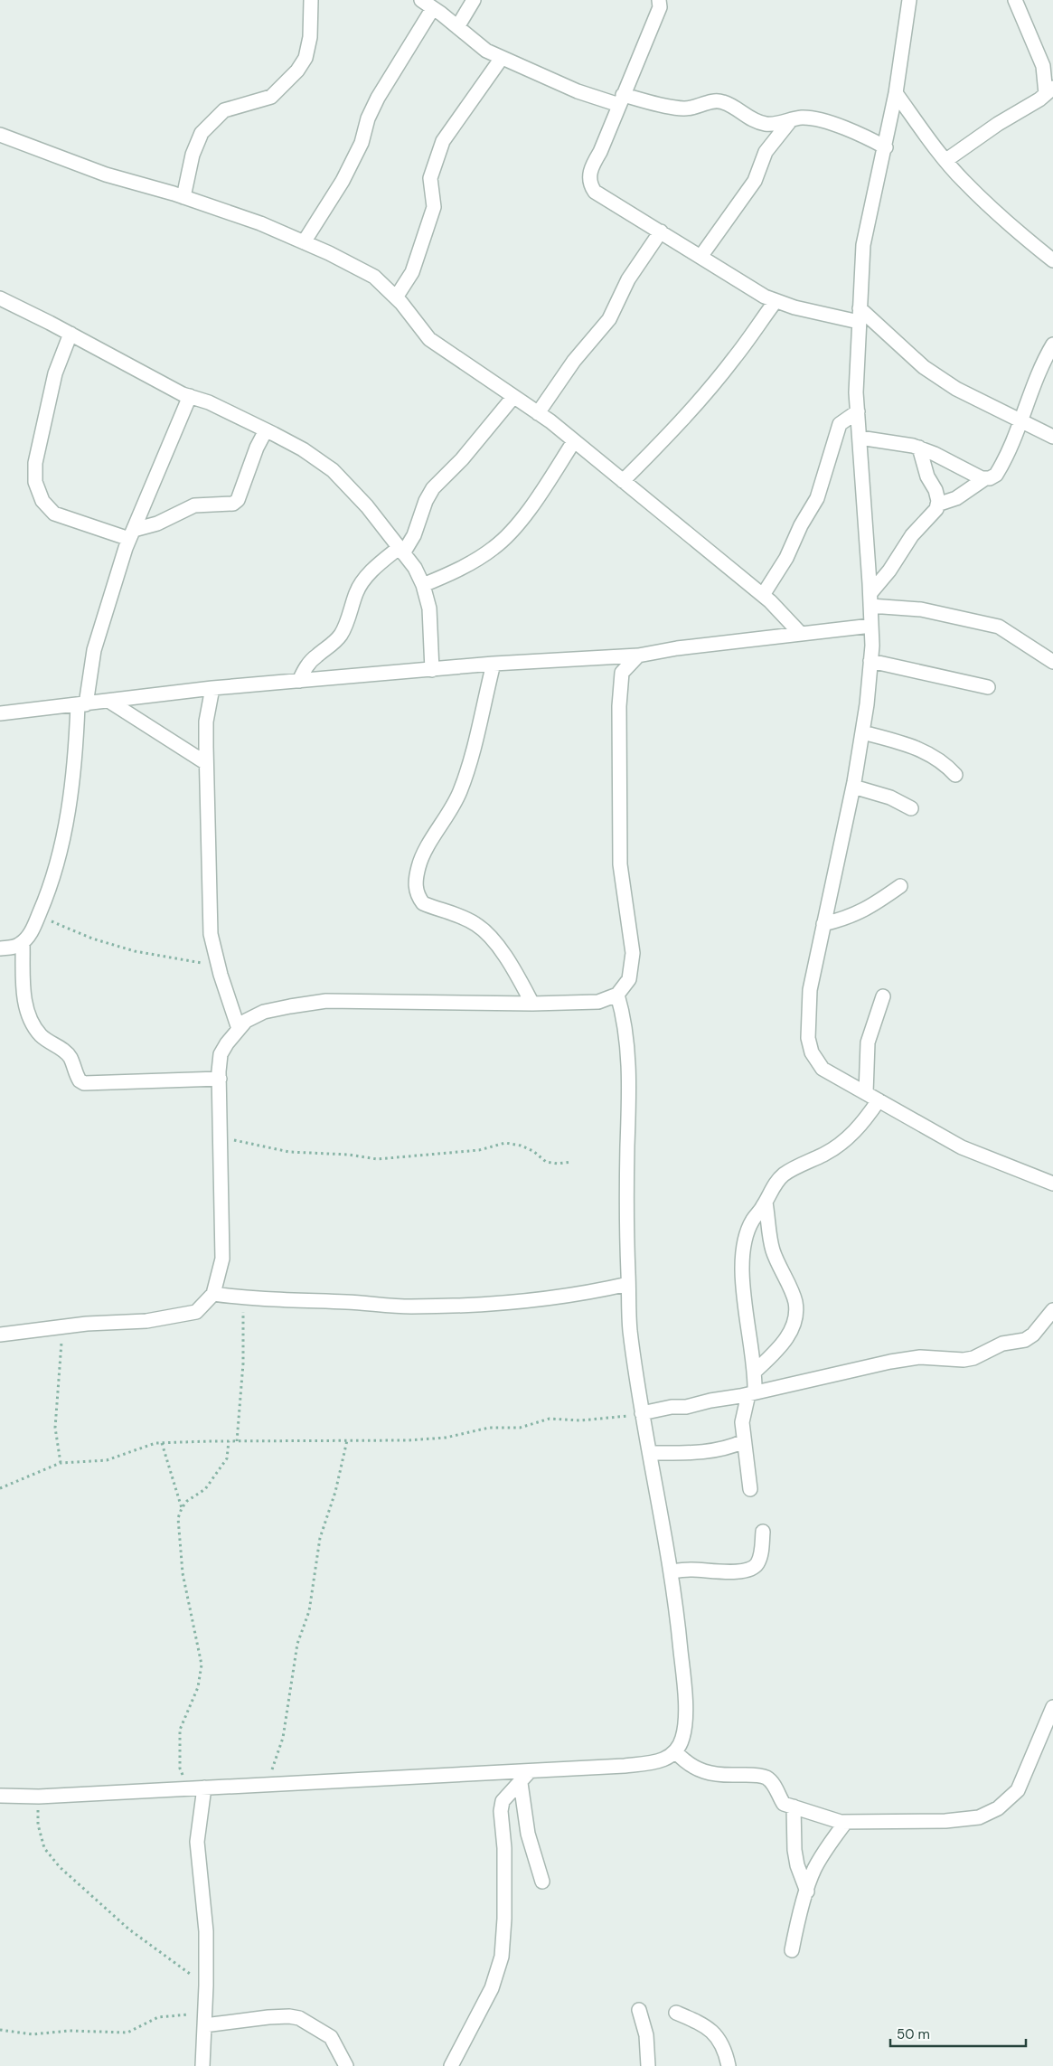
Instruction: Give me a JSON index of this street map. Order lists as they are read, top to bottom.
{
  "scale_bar": "50 m"
}
